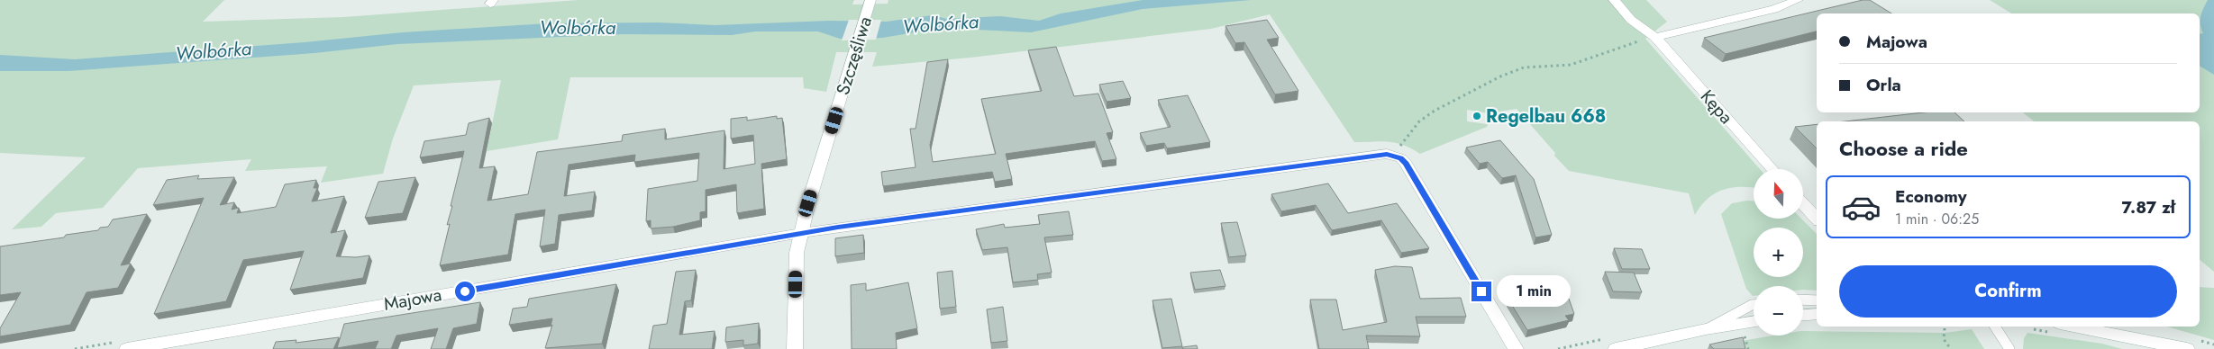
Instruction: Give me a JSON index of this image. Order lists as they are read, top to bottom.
{
  "streets": {
    "street": ["Szczęśliwa", "Kępa", "Majowa"]
  },
  "crossings": [
    ["Szczęśliwa", "Majowa"]
  ],
  "water": ["Wolbórka"],
  "places": ["Regelbau 668"],
  "north": "top",
  "page": {
    "banner": ["Majowa", "Orla"],
    "heading": "Choose a ride",
    "map_buttons": ["+", "−"],
    "list": [
      {
        "name": "Economy",
        "note": "1 min · 06:25",
        "value": "7.87 zł"
      }
    ],
    "buttons": "Confirm",
    "bubble": "1 min"
  }
}
